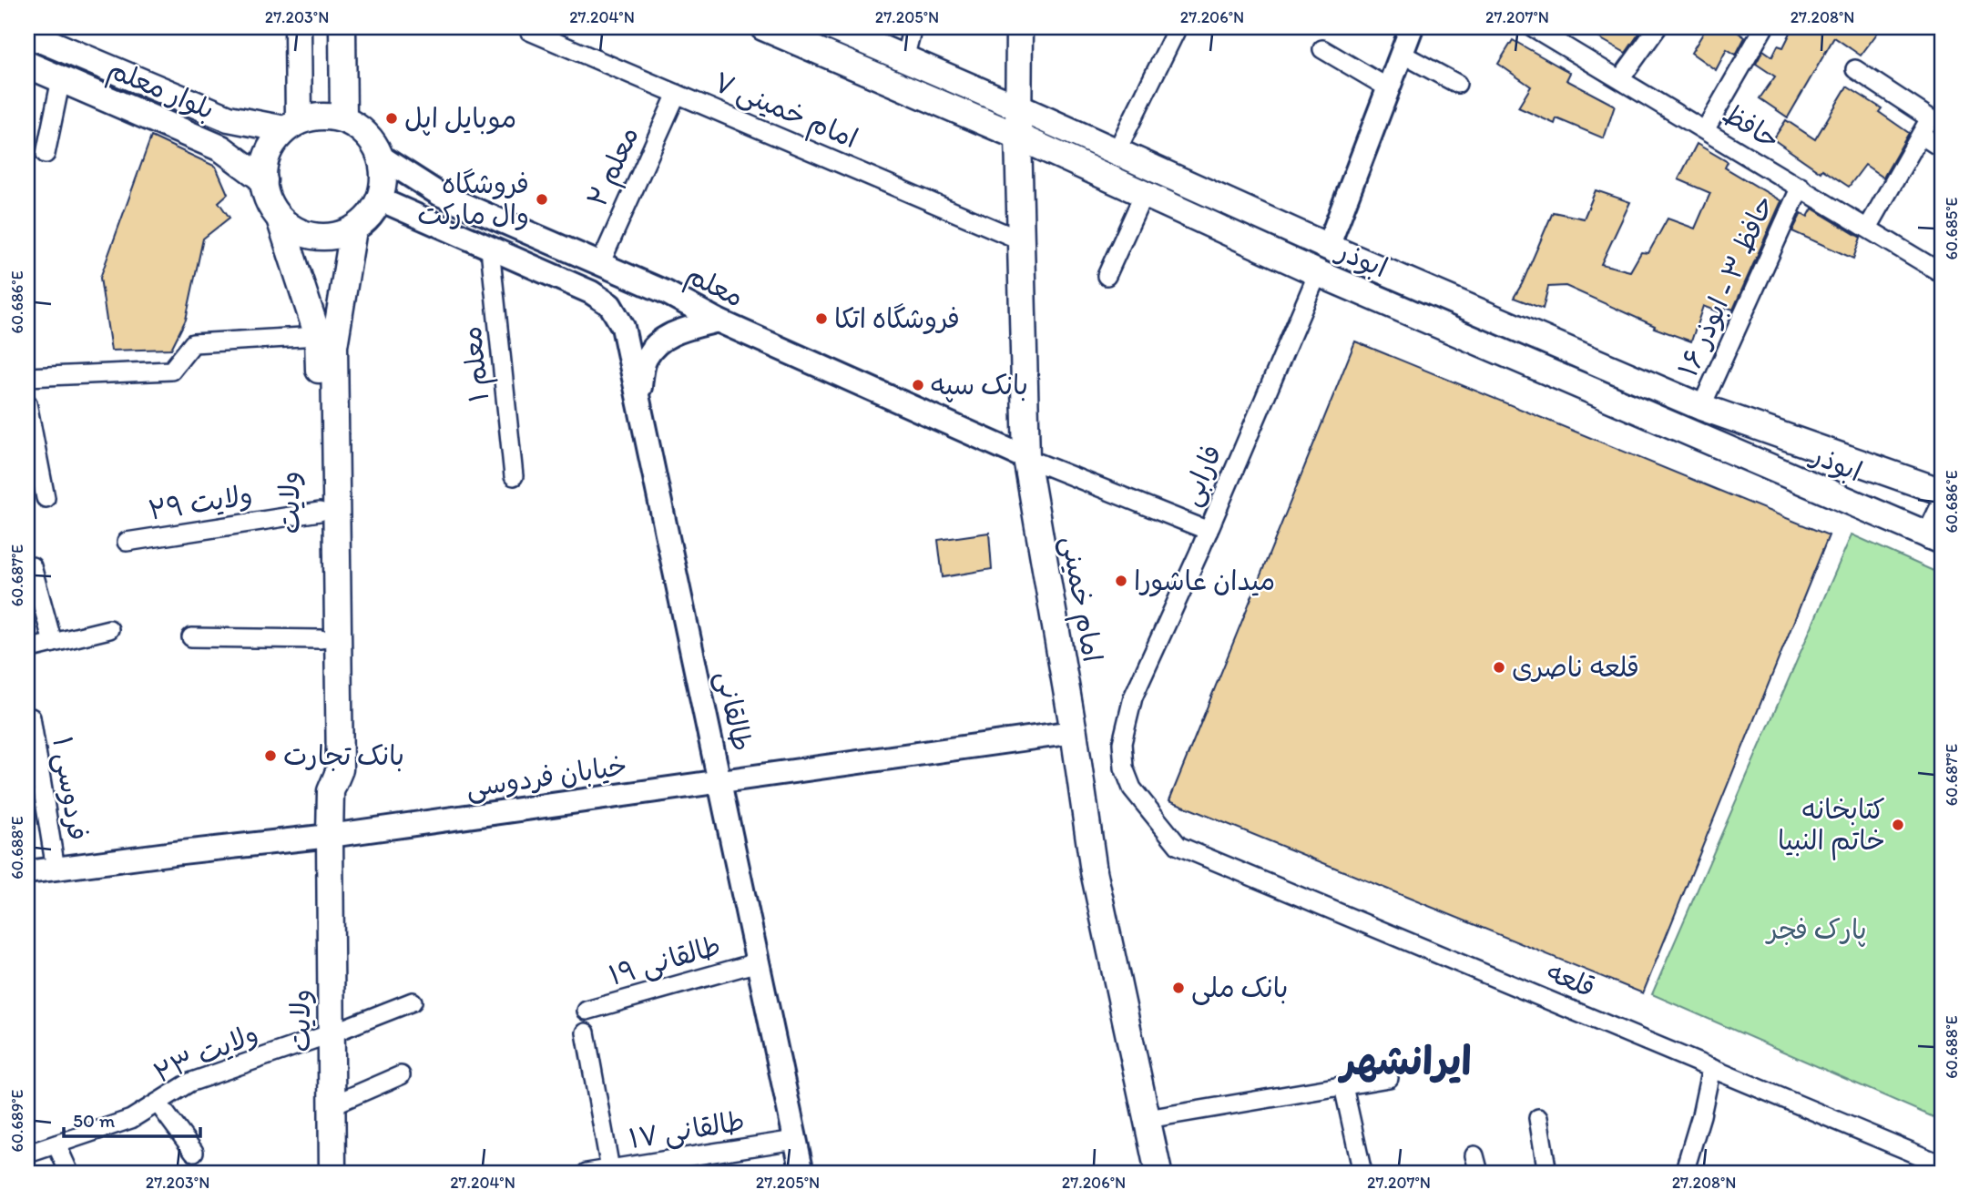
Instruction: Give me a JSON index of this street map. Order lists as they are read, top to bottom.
{
  "streets": {
    "main road": [
      "بلوار معلم",
      "ابوذر",
      "ولایت",
      "امام خمینی"
    ],
    "street": [
      "امام خمینی ۷",
      "حافظ",
      "معلم ۲",
      "معلم",
      "حافظ ۳ - ابوذر ۱۶",
      "معلم ۱",
      "فارابی",
      "ولایت ۲۹",
      "طالقانی",
      "خیابان فردوسی",
      "فردوسی ۱",
      "طالقانی ۱۹",
      "قلعه",
      "ولایت ۲۳",
      "طالقانی ۱۷"
    ]
  },
  "crossings": [
    ["بلوار معلم", "معلم"],
    ["بلوار معلم", "ولایت"],
    ["امام خمینی ۷", "معلم ۲"],
    ["امام خمینی ۷", "امام خمینی"],
    ["حافظ", "حافظ ۳ - ابوذر ۱۶"],
    ["معلم ۲", "معلم"],
    ["ابوذر", "حافظ ۳ - ابوذر ۱۶"],
    ["ابوذر", "فارابی"],
    ["ابوذر", "امام خمینی"],
    ["معلم", "ولایت"],
    ["معلم", "امام خمینی"],
    ["معلم ۱", "طالقانی"],
    ["فارابی", "قلعه"],
    ["ولایت ۲۹", "ولایت"],
    ["ولایت", "خیابان فردوسی"],
    ["ولایت", "ولایت ۲۳"],
    ["امام خمینی", "خیابان فردوسی"],
    ["طالقانی", "خیابان فردوسی"],
    ["طالقانی", "طالقانی ۱۹"],
    ["طالقانی", "طالقانی ۱۷"],
    ["خیابان فردوسی", "فردوسی ۱"]
  ],
  "districts": ["ایرانشهر"],
  "parks": ["پارک فجر"],
  "places": [
    "موبایل اپل",
    "فروشگاه وال مارکت",
    "فروشگاه اتکا",
    "بانک سپه",
    "میدان عاشورا",
    "قلعه ناصری",
    "بانک تجارت",
    "کتابخانه خاتم النبیا",
    "بانک ملی"
  ],
  "scale_bar": "50 m",
  "coordinates": [
    "27.203°N",
    "27.204°N",
    "27.205°N",
    "27.206°N",
    "27.207°N",
    "27.208°N",
    "60.685°E",
    "60.686°E",
    "60.687°E",
    "60.688°E",
    "60.689°E"
  ]
}
